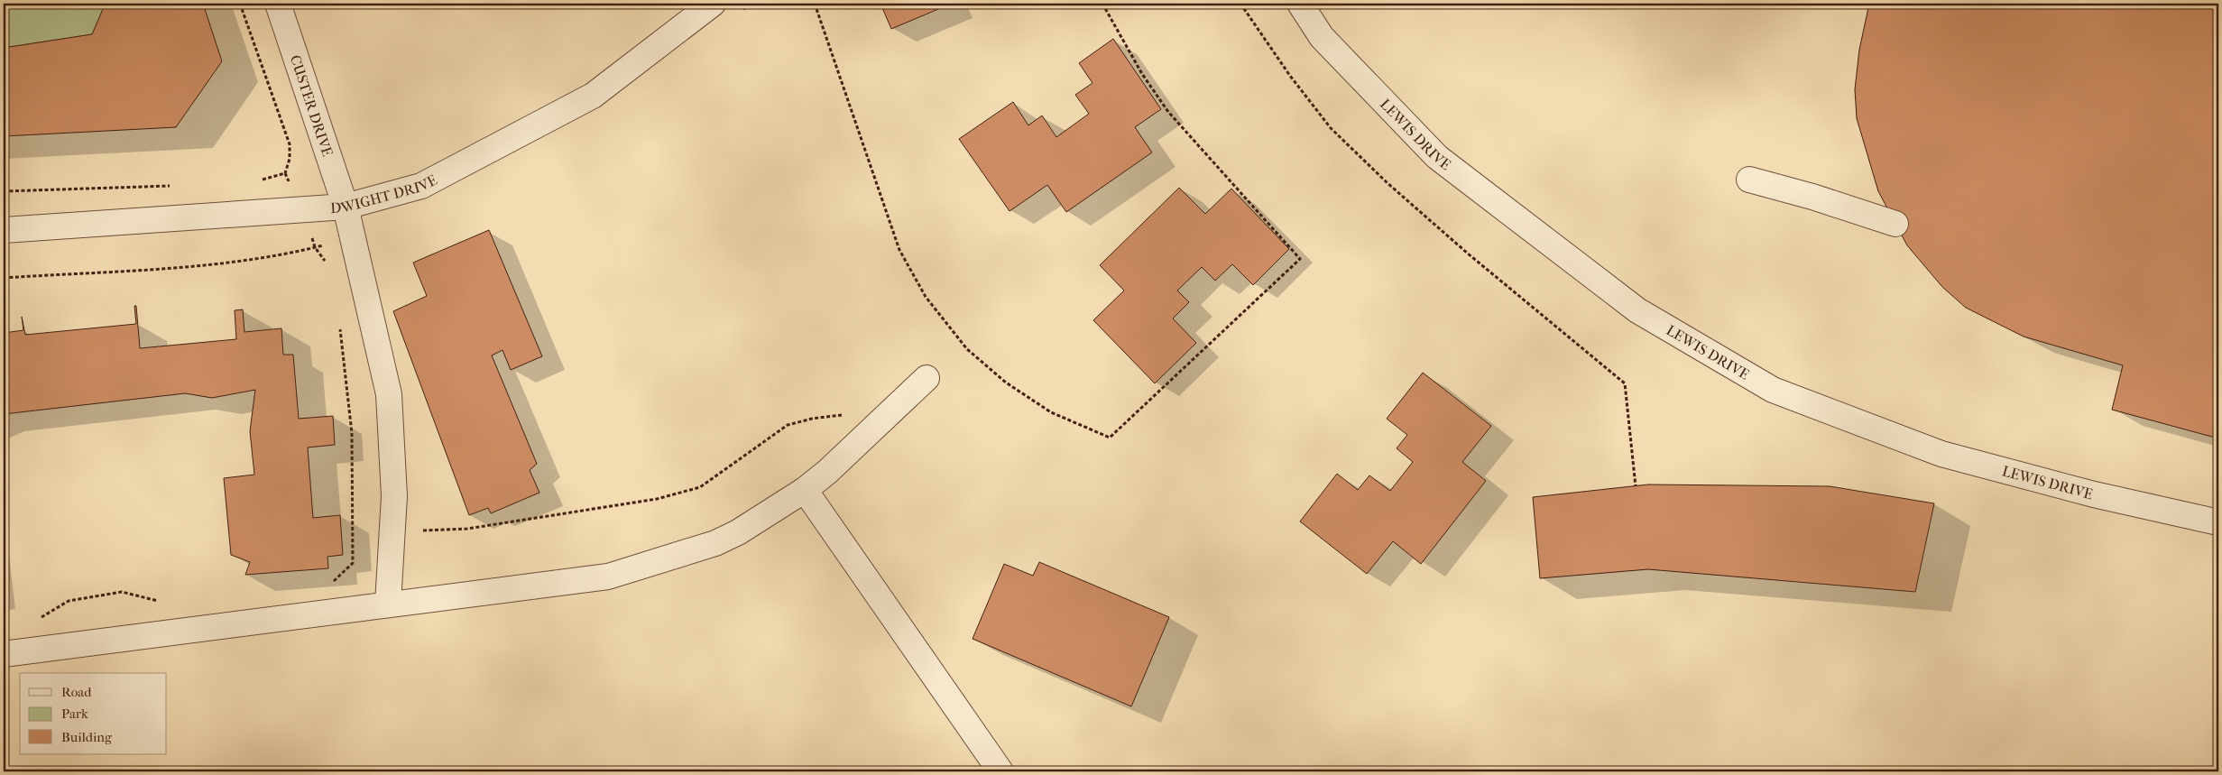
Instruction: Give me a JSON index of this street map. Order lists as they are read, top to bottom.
{
  "streets": {
    "street": ["CUSTER DRIVE", "LEWIS DRIVE", "DWIGHT DRIVE"]
  },
  "crossings": [
    ["CUSTER DRIVE", "DWIGHT DRIVE"]
  ],
  "legend": ["Road", "Park", "Building"]
}
